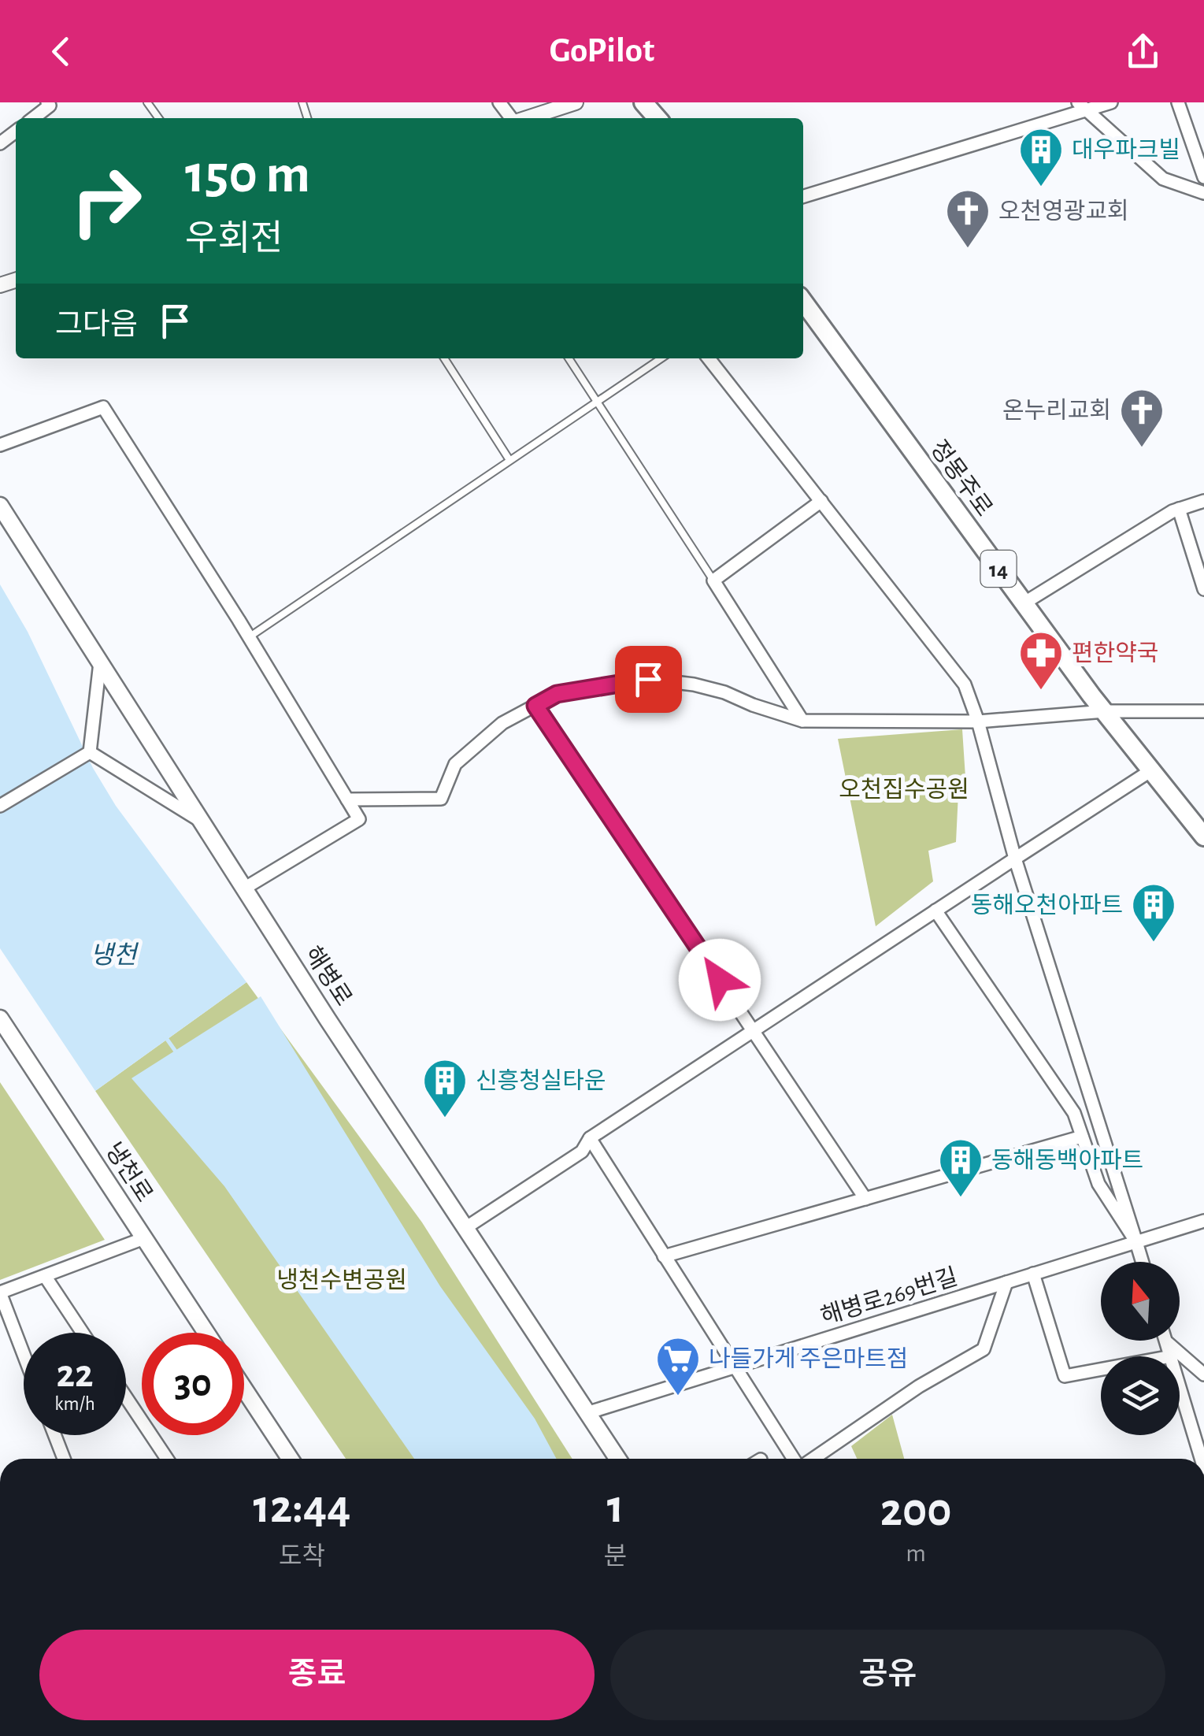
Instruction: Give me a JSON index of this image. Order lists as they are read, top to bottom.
{
  "streets": {
    "main road": [
      "정몽주로",
      "14",
      "해병로",
      "냉천로"
    ],
    "street": ["해병로269번길"]
  },
  "crossings": [
    ["해병로", "해병로269번길"]
  ],
  "water": ["냉천"],
  "parks": ["오천집수공원", "냉천수변공원"],
  "places": {
    "building": [
      "대우파크빌",
      "동해오천아파트",
      "신흥청실타운",
      "동해동백아파트"
    ],
    "church": ["오천영광교회", "온누리교회"],
    "pharmacy": ["편한약국"],
    "supermarket": ["나들가게 주은마트점"]
  },
  "north": "top",
  "page": {
    "header": "GoPilot",
    "turn": ["150 m", "우회전"],
    "then": "그다음",
    "speed": "22 km/h",
    "limit": "30",
    "eta": [
      "12:44",
      "도착",
      "1",
      "분",
      "200",
      "m"
    ],
    "buttons": ["종료", "공유"]
  }
}
